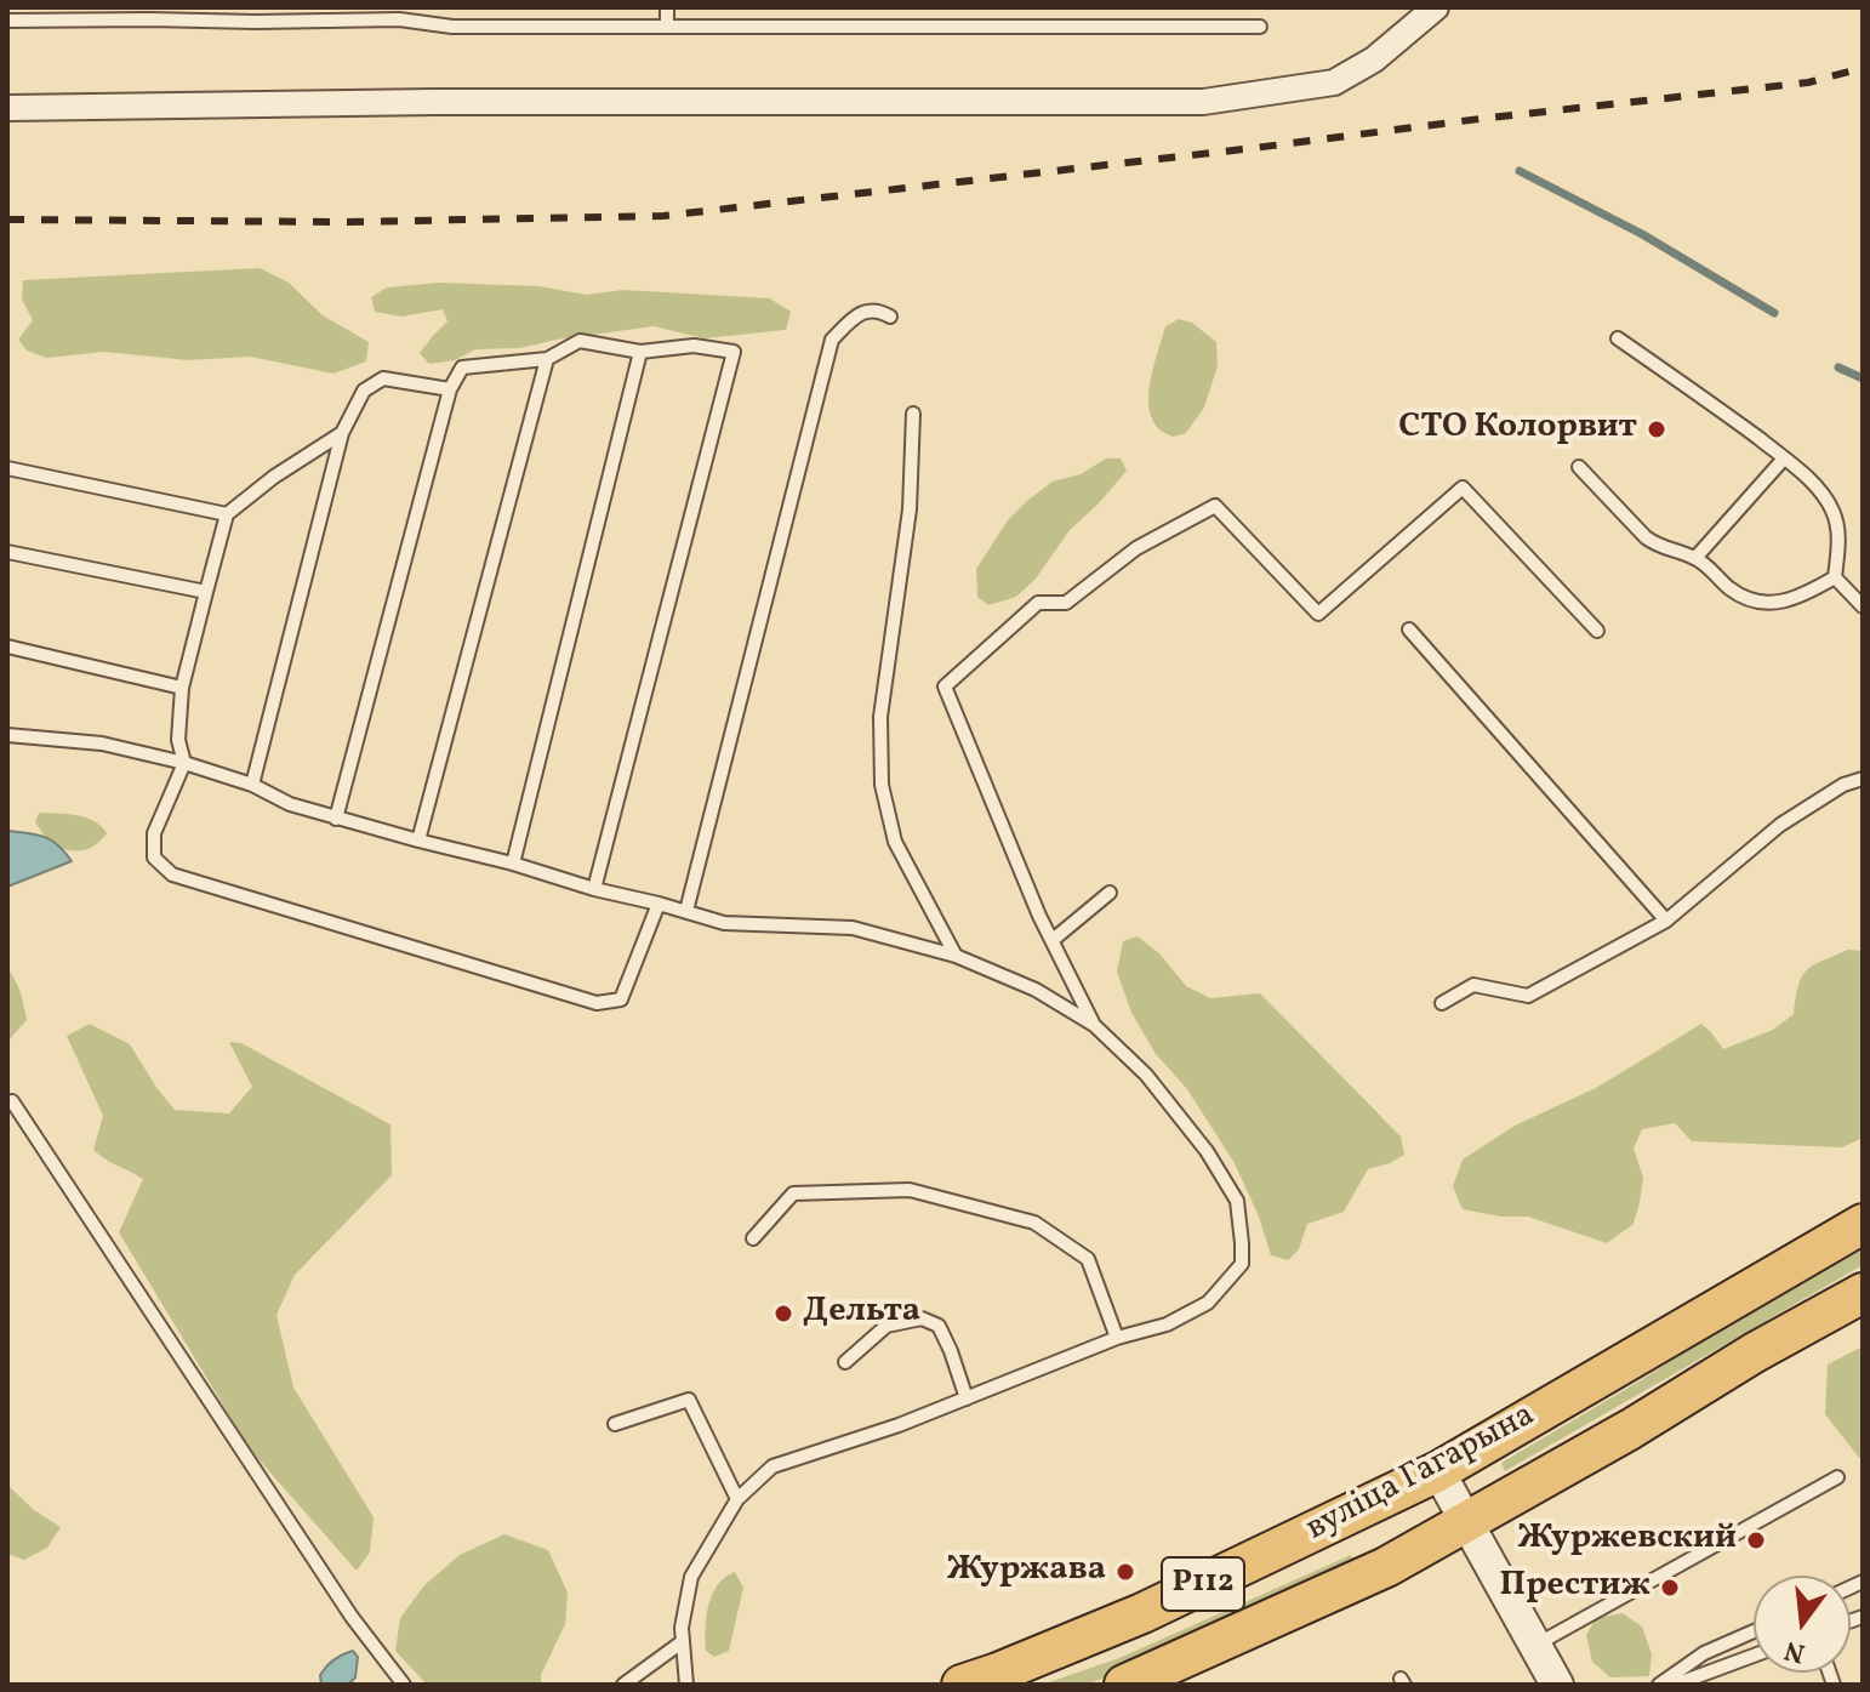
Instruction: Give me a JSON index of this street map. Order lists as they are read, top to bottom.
{
  "streets": {
    "main road": ["вуліца Гагарына", "Р112"]
  },
  "places": [
    "СТО Колорвит",
    "Дельта",
    "Журжевский",
    "Журжава",
    "Престиж"
  ],
  "north": "bottom"
}
